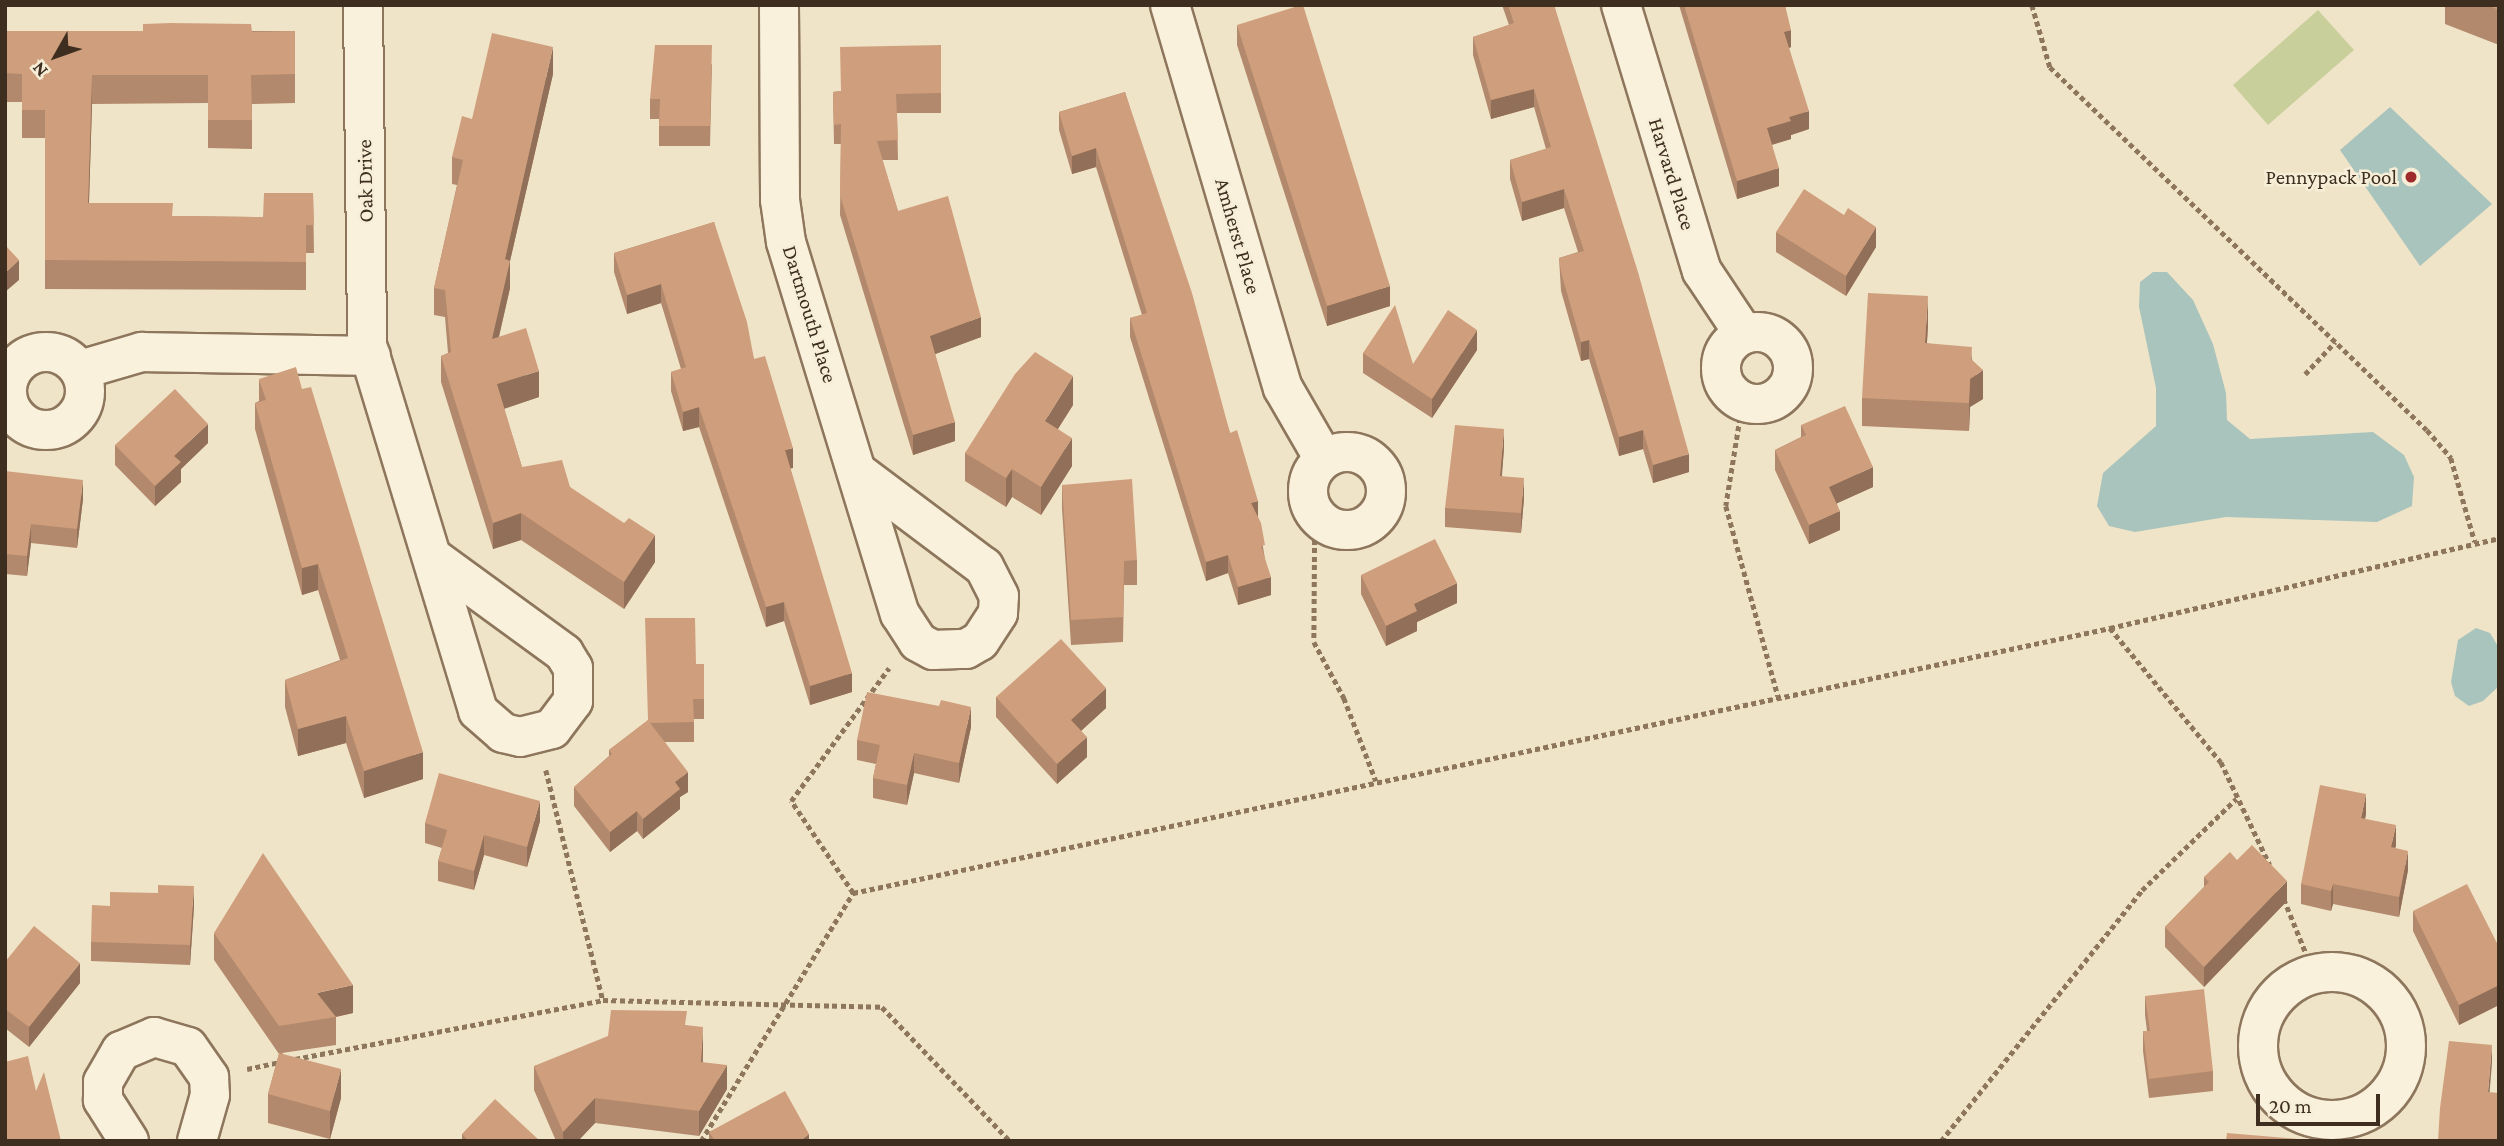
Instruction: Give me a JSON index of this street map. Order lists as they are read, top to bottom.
{
  "streets": {
    "street": [
      "Harvard Place",
      "Oak Drive",
      "Amherst Place",
      "Dartmouth Place"
    ]
  },
  "places": ["Pennypack Pool"],
  "scale_bar": "20 m",
  "north": "bottom left"
}
